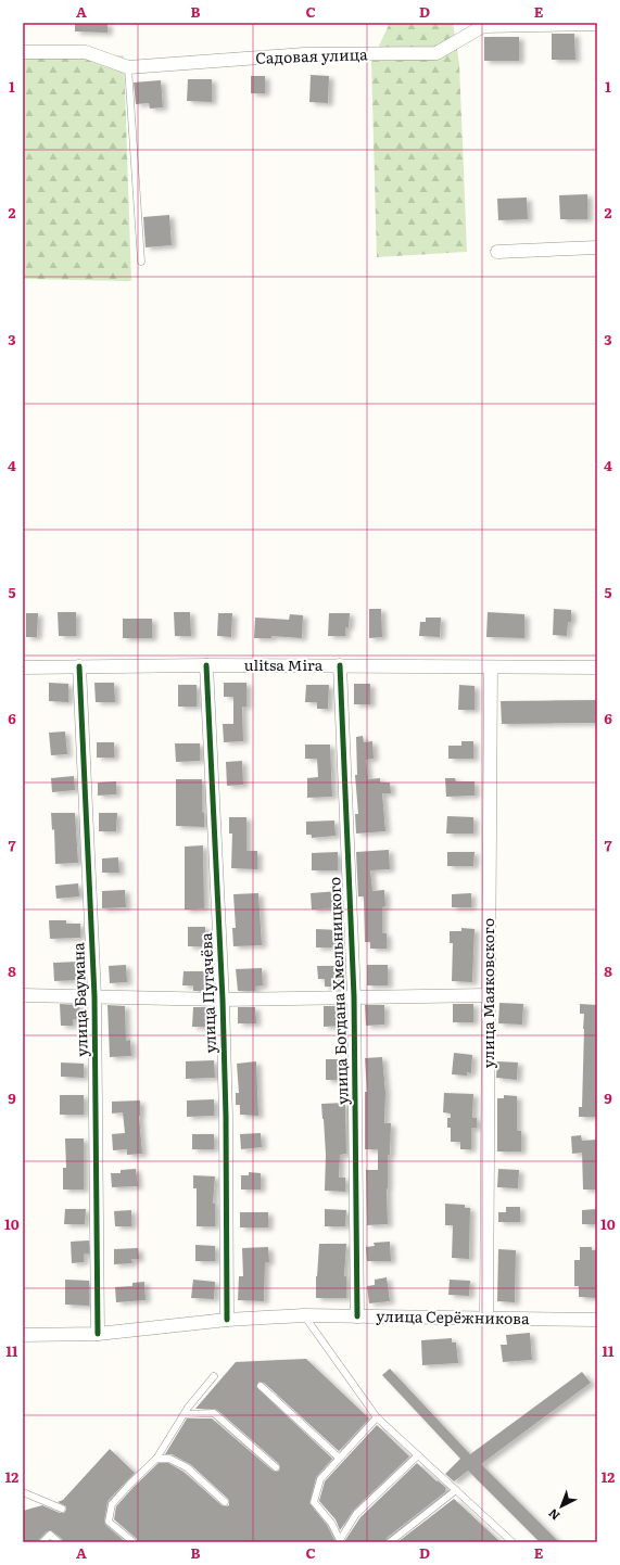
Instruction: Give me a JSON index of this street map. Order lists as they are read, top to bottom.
{
  "streets": {
    "street": [
      "Садовая улица",
      "ulitsa Mira",
      "улица Богдана Хмельницкого",
      "улица Пугачёва",
      "улица Маяковского",
      "улица Баумана",
      "улица Серёжникова"
    ]
  },
  "crossings": [
    ["ulitsa Mira", "улица Богдана Хмельницкого"],
    ["ulitsa Mira", "улица Пугачёва"],
    ["ulitsa Mira", "улица Маяковского"],
    ["ulitsa Mira", "улица Баумана"],
    ["улица Богдана Хмельницкого", "улица Серёжникова"],
    ["улица Пугачёва", "улица Серёжникова"],
    ["улица Маяковского", "улица Серёжникова"],
    ["улица Баумана", "улица Серёжникова"]
  ],
  "north": "bottom left",
  "grid": {
    "columns": [
      "A",
      "B",
      "C",
      "D",
      "E"
    ],
    "rows": [
      "1",
      "2",
      "3",
      "4",
      "5",
      "6",
      "7",
      "8",
      "9",
      "10",
      "11",
      "12"
    ]
  }
}
